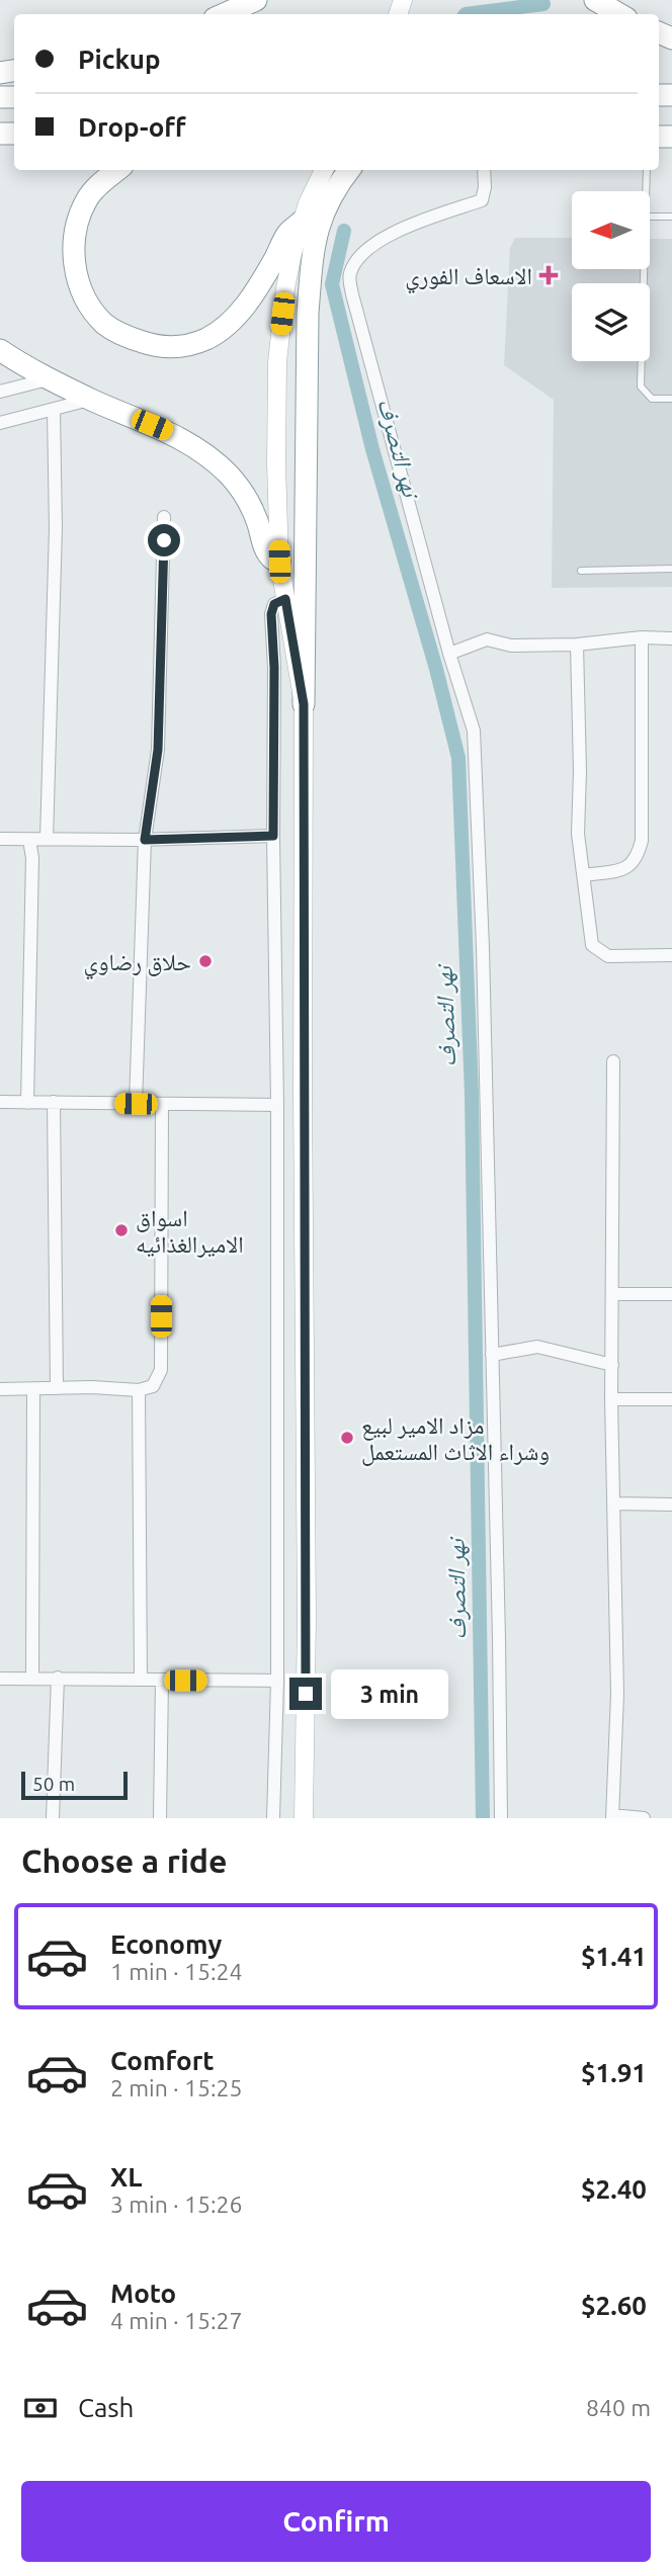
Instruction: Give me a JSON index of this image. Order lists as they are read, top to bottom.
{
  "water": ["نهر التصرف"],
  "places": {
    "health": ["الاسعاف الفوري"],
    "other": ["حلاق رضاوي", "اسواق الاميرالغذائيه", "مزاد الامير لبيع وشراء الاثاث المستعمل"]
  },
  "scale_bar": "50 m",
  "north": "left",
  "page": {
    "banner": ["Pickup", "Drop-off"],
    "bubble": "3 min",
    "scale": "50 m",
    "heading": "Choose a ride",
    "list": [
      {
        "name": "Economy",
        "note": "1 min · 15:24",
        "value": "$1.41"
      },
      {
        "name": "Comfort",
        "note": "2 min · 15:25",
        "value": "$1.91"
      },
      {
        "name": "XL",
        "note": "3 min · 15:26",
        "value": "$2.40"
      },
      {
        "name": "Moto",
        "note": "4 min · 15:27",
        "value": "$2.60"
      }
    ],
    "pay": ["Cash", "840 m"],
    "buttons": "Confirm"
  }
}
